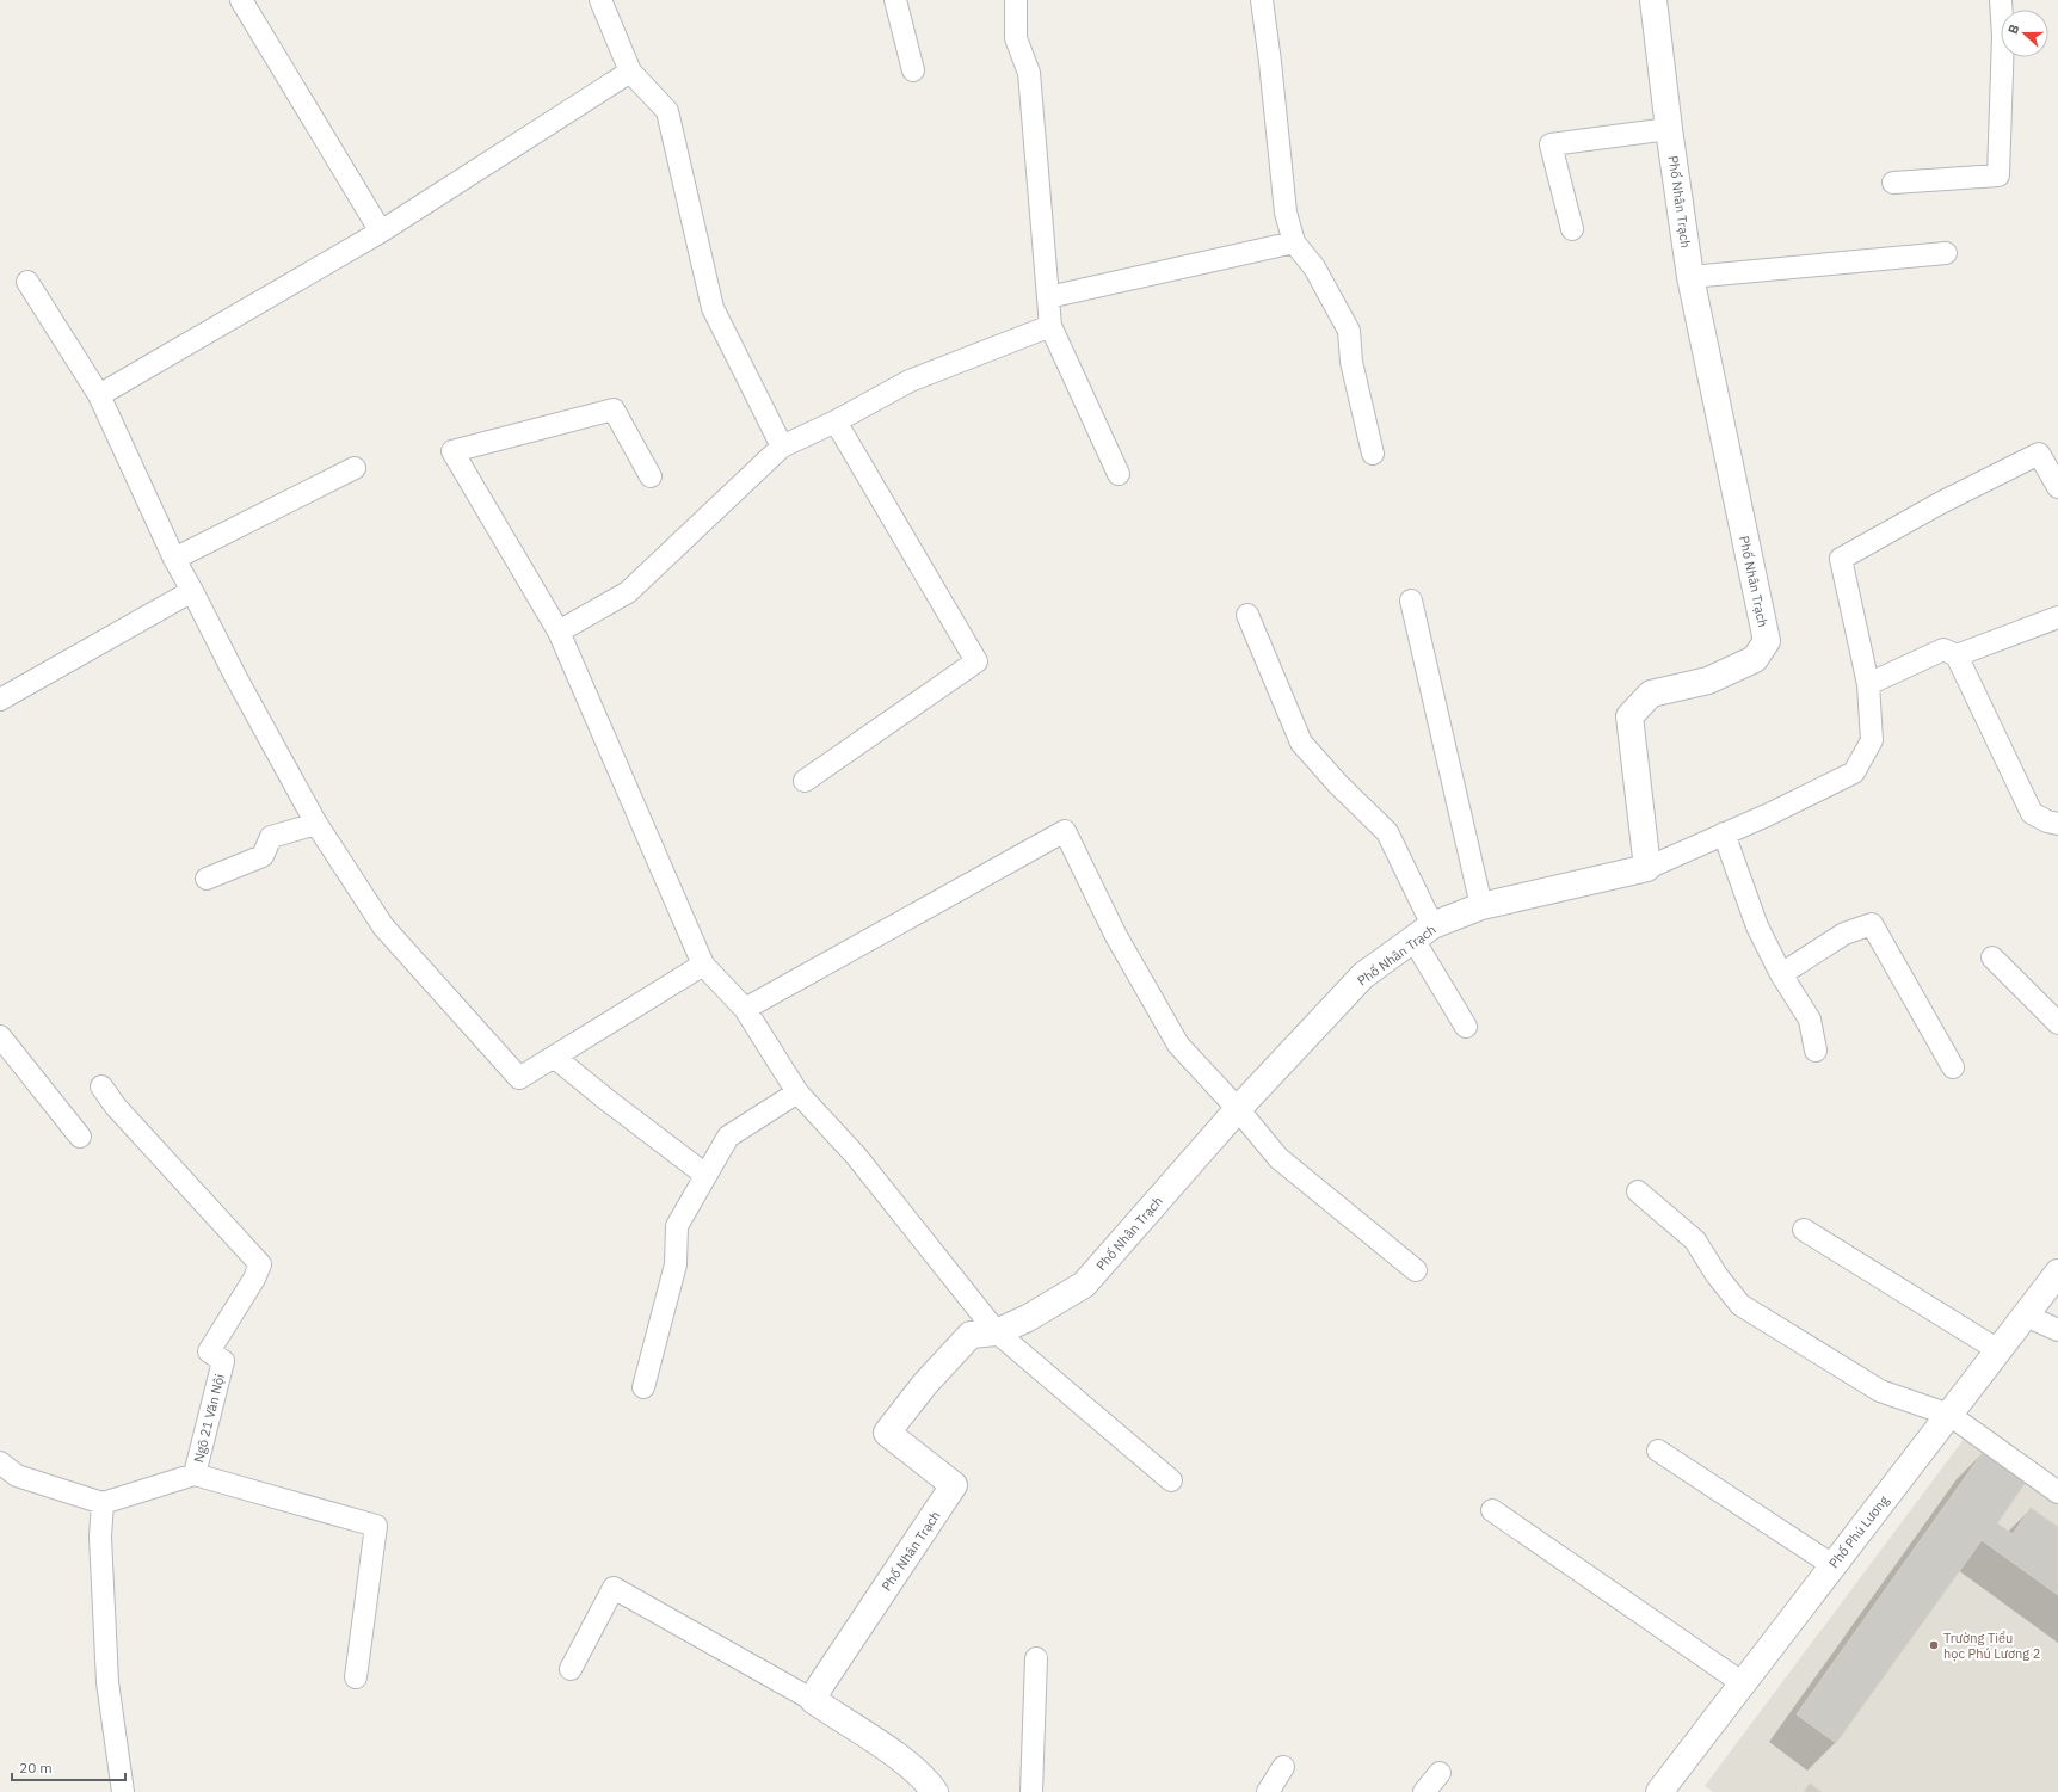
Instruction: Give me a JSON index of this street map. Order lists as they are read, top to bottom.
{
  "streets": {
    "street": ["Phố Nhân Trạch", "Phố Phú Lương"],
    "lane": ["Ngõ 21 Văn Nội"]
  },
  "places": ["Trường Tiểu học Phú Lương 2"],
  "scale_bar": "20 m",
  "north": "left"
}
